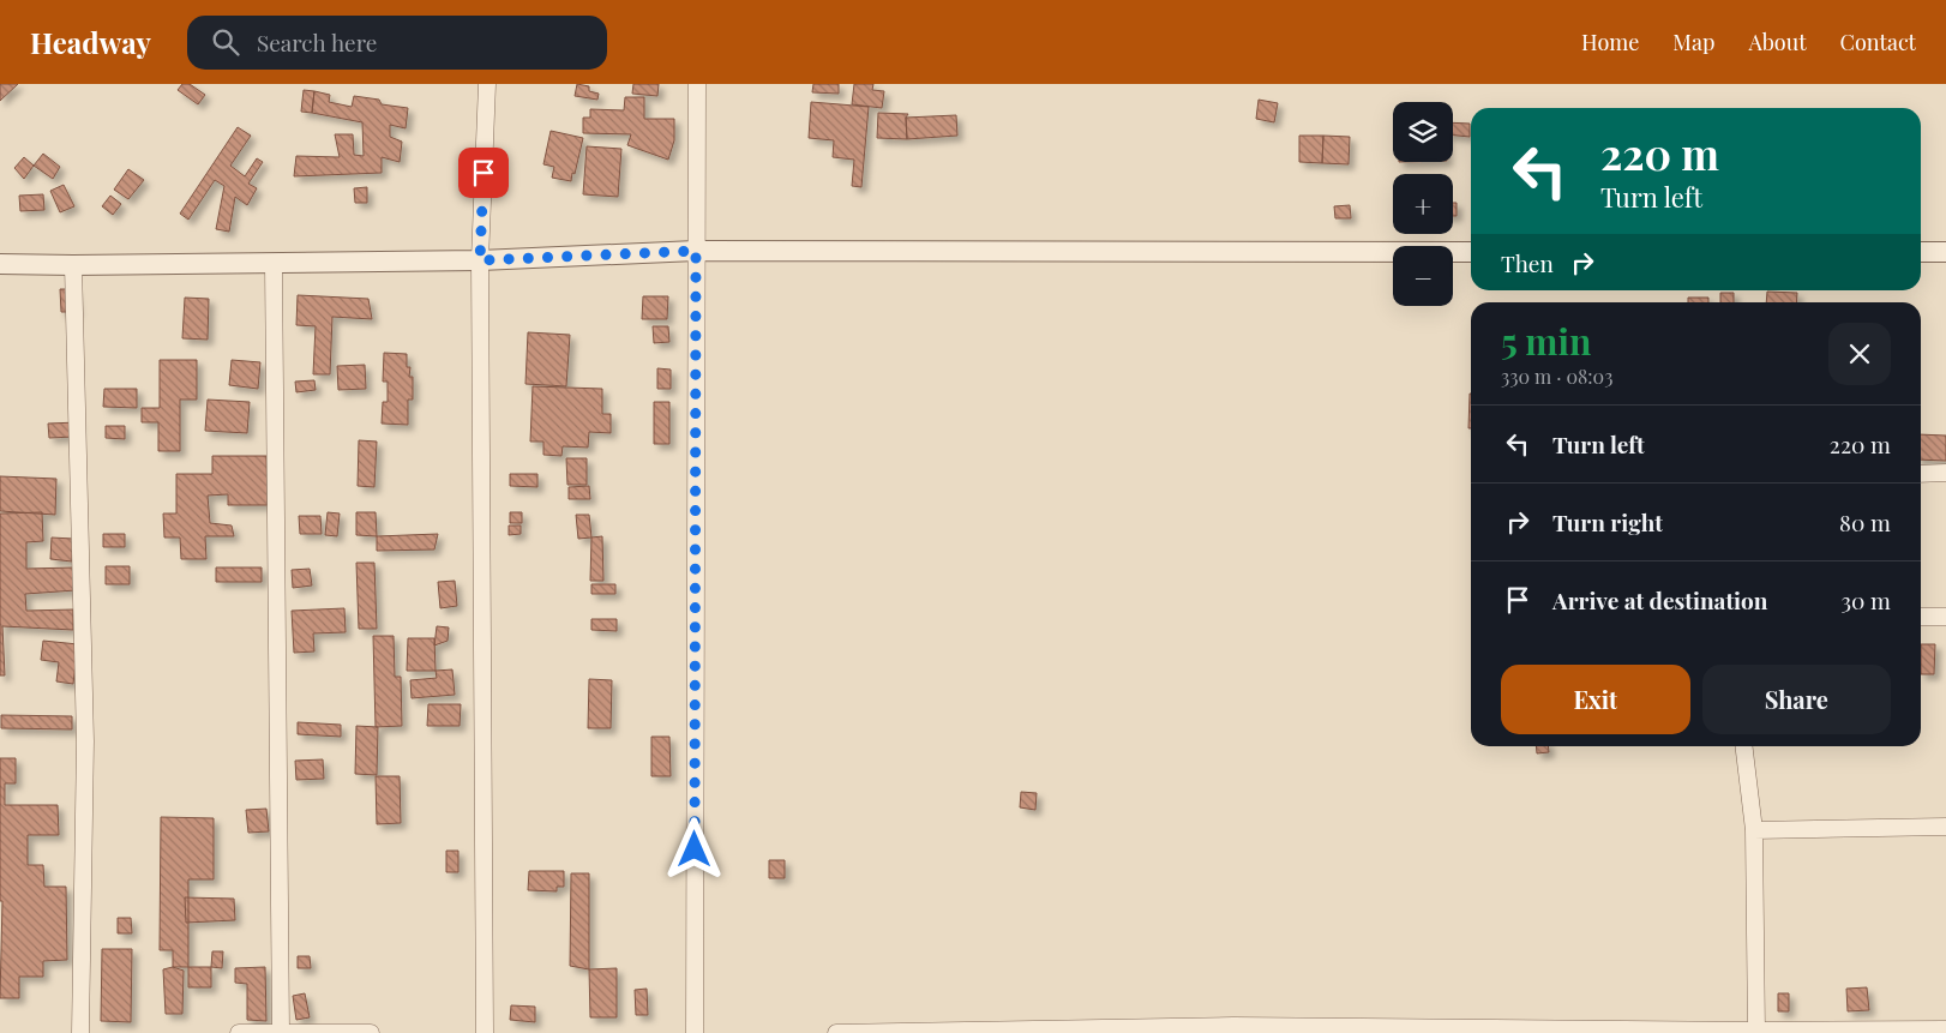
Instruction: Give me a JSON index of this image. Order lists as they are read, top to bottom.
{
  "page": {
    "header": "Headway",
    "search": "Search here",
    "nav": [
      "Home",
      "Map",
      "About",
      "Contact"
    ],
    "map_buttons": ["+", "−"],
    "turn": ["220 m", "Turn left"],
    "then": "Then",
    "heading": ["5 min", "330 m · 08:03"],
    "list": [
      {
        "name": "Turn left",
        "value": "220 m"
      },
      {
        "name": "Turn right",
        "value": "80 m"
      },
      {
        "name": "Arrive at destination",
        "value": "30 m"
      }
    ],
    "buttons": ["Exit", "Share"]
  }
}
